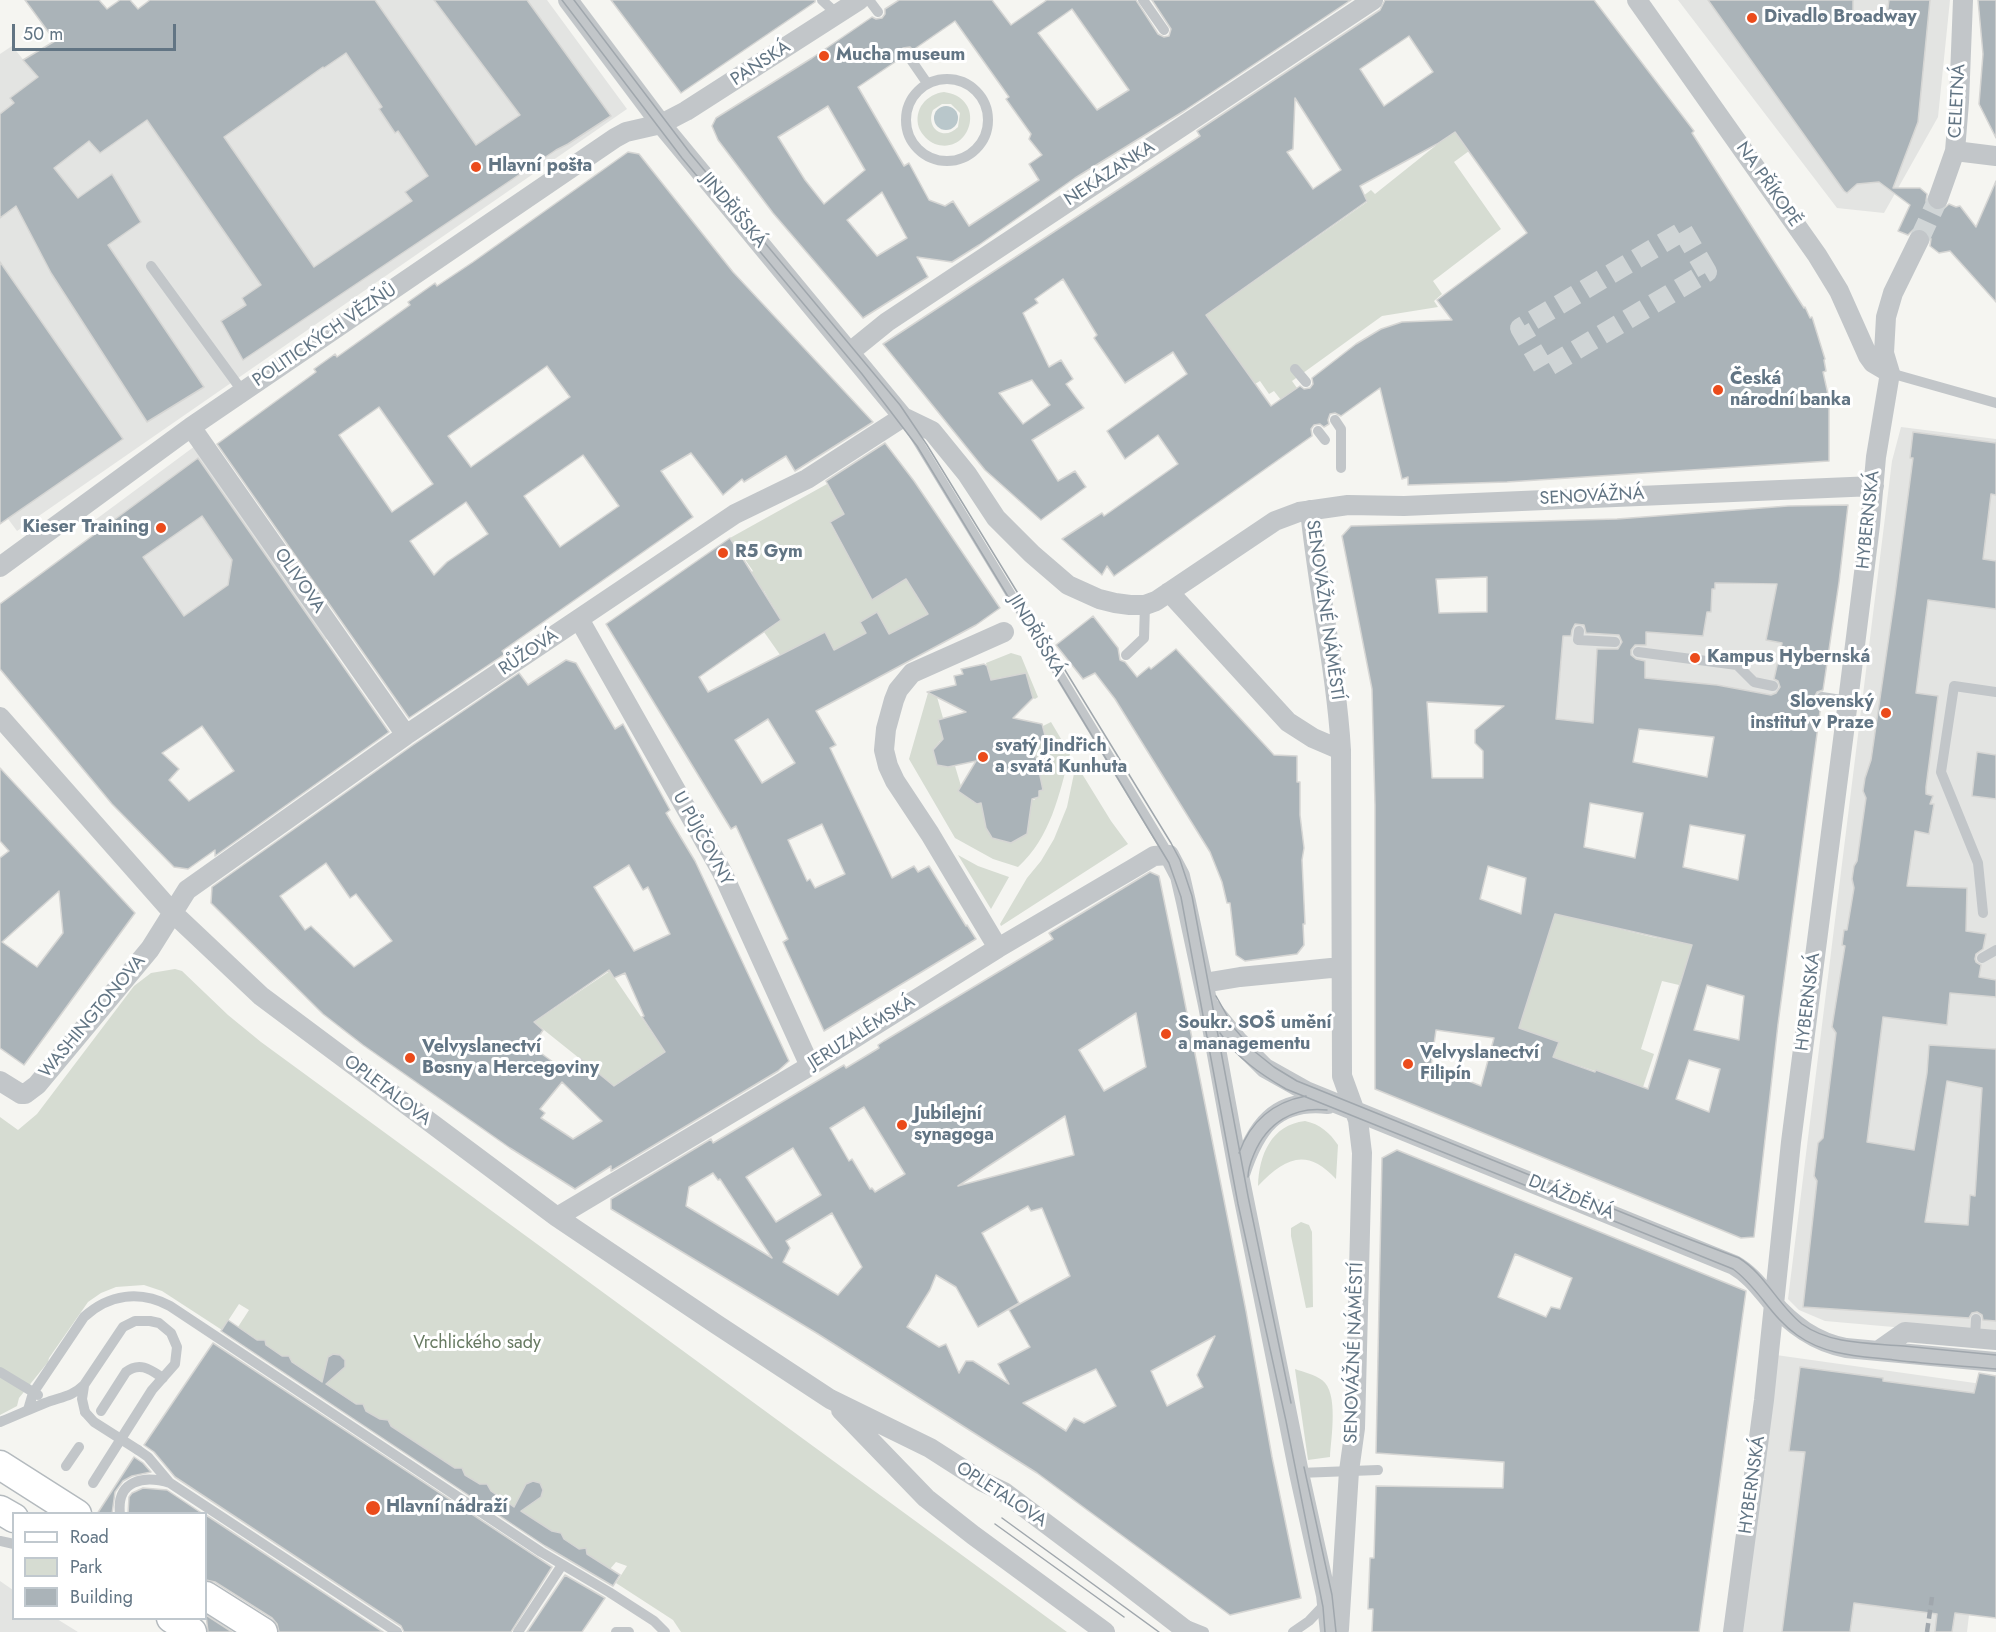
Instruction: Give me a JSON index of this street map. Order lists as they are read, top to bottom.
{
  "streets": {
    "street": [
      "PANSKÁ",
      "CELETNÁ",
      "NEKÁZANKA",
      "NA PŘÍKOPĚ",
      "JINDŘIŠSKÁ",
      "POLITICKÝCH VĚZŇŮ",
      "SENOVÁŽNÁ",
      "HYBERNSKÁ",
      "OLIVOVA",
      "SENOVÁŽNÉ NÁMĚSTÍ",
      "RŮŽOVÁ",
      "U PŮJČOVNY",
      "WASHINGTONOVA",
      "JERUZALÉMSKÁ",
      "OPLETALOVA",
      "DLÁŽDĚNÁ"
    ]
  },
  "crossings": [
    ["PANSKÁ", "JINDŘIŠSKÁ"],
    ["PANSKÁ", "POLITICKÝCH VĚZŇŮ"],
    ["NEKÁZANKA", "JINDŘIŠSKÁ"],
    ["NA PŘÍKOPĚ", "HYBERNSKÁ"],
    ["JINDŘIŠSKÁ", "POLITICKÝCH VĚZŇŮ"],
    ["JINDŘIŠSKÁ", "SENOVÁŽNÉ NÁMĚSTÍ"],
    ["JINDŘIŠSKÁ", "RŮŽOVÁ"],
    ["JINDŘIŠSKÁ", "JERUZALÉMSKÁ"],
    ["POLITICKÝCH VĚZŇŮ", "OLIVOVA"],
    ["SENOVÁŽNÁ", "HYBERNSKÁ"],
    ["SENOVÁŽNÁ", "SENOVÁŽNÉ NÁMĚSTÍ"],
    ["HYBERNSKÁ", "DLÁŽDĚNÁ"],
    ["OLIVOVA", "RŮŽOVÁ"],
    ["SENOVÁŽNÉ NÁMĚSTÍ", "JERUZALÉMSKÁ"],
    ["SENOVÁŽNÉ NÁMĚSTÍ", "DLÁŽDĚNÁ"],
    ["RŮŽOVÁ", "U PŮJČOVNY"],
    ["RŮŽOVÁ", "WASHINGTONOVA"],
    ["RŮŽOVÁ", "OPLETALOVA"],
    ["U PŮJČOVNY", "JERUZALÉMSKÁ"],
    ["WASHINGTONOVA", "OPLETALOVA"],
    ["JERUZALÉMSKÁ", "OPLETALOVA"]
  ],
  "parks": ["Vrchlického sady"],
  "places": [
    "Divadlo Broadway",
    "Mucha museum",
    "Hlavní pošta",
    "Česká národní banka",
    "Kieser Training",
    "R5 Gym",
    "Kampus Hybernská",
    "Slovenský institut v Praze",
    "svatý Jindřich a svatá Kunhuta",
    "Soukr. SOŠ umění a managementu",
    "Velvyslanectví Bosny a Hercegoviny",
    "Velvyslanectví Filipín",
    "Jubilejní synagoga",
    "Hlavní nádraží"
  ],
  "legend": ["Road", "Park", "Building"],
  "scale_bar": "50 m"
}
